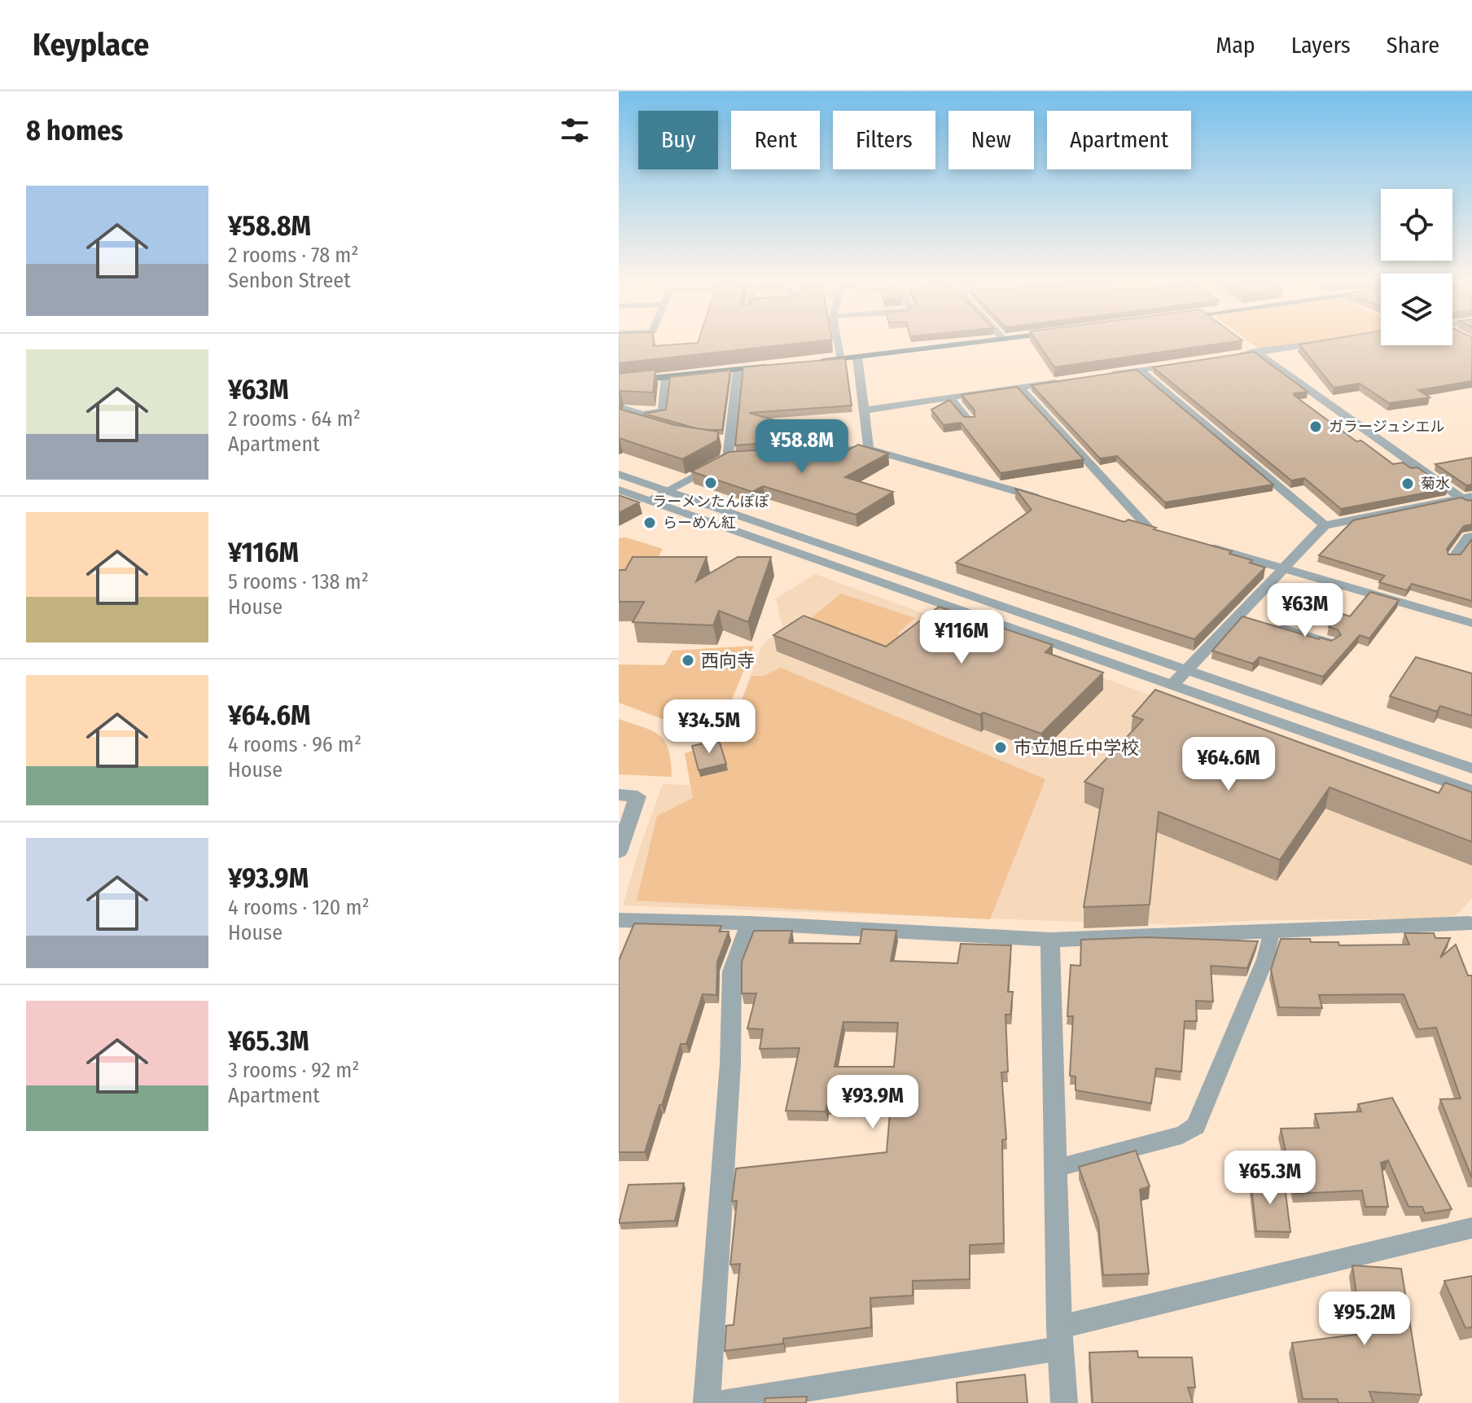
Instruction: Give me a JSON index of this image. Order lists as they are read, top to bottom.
{
  "places": [
    "ガラージュシエル",
    "ラーメンたんぽぽ",
    "菊水",
    "らーめん紅",
    "西向寺",
    "市立旭丘中学校"
  ],
  "page": {
    "header": "Keyplace",
    "nav": ["Map", "Layers", "Share"],
    "heading": "8 homes",
    "chip": [
      "Buy",
      "Rent",
      "Filters",
      "New",
      "Apartment"
    ],
    "list": [
      {
        "name": "¥58.8M",
        "note": "2 rooms · 78 m² · Senbon Street"
      },
      {
        "name": "¥63M",
        "note": "2 rooms · 64 m² · Apartment"
      },
      {
        "name": "¥116M",
        "note": "5 rooms · 138 m² · House"
      },
      {
        "name": "¥64.6M",
        "note": "4 rooms · 96 m² · House"
      },
      {
        "name": "¥93.9M",
        "note": "4 rooms · 120 m² · House"
      },
      {
        "name": "¥65.3M",
        "note": "3 rooms · 92 m² · Apartment"
      }
    ],
    "price": [
      "¥58.8M",
      "¥63M",
      "¥116M",
      "¥34.5M",
      "¥64.6M",
      "¥93.9M",
      "¥65.3M",
      "¥95.2M"
    ]
  }
}
